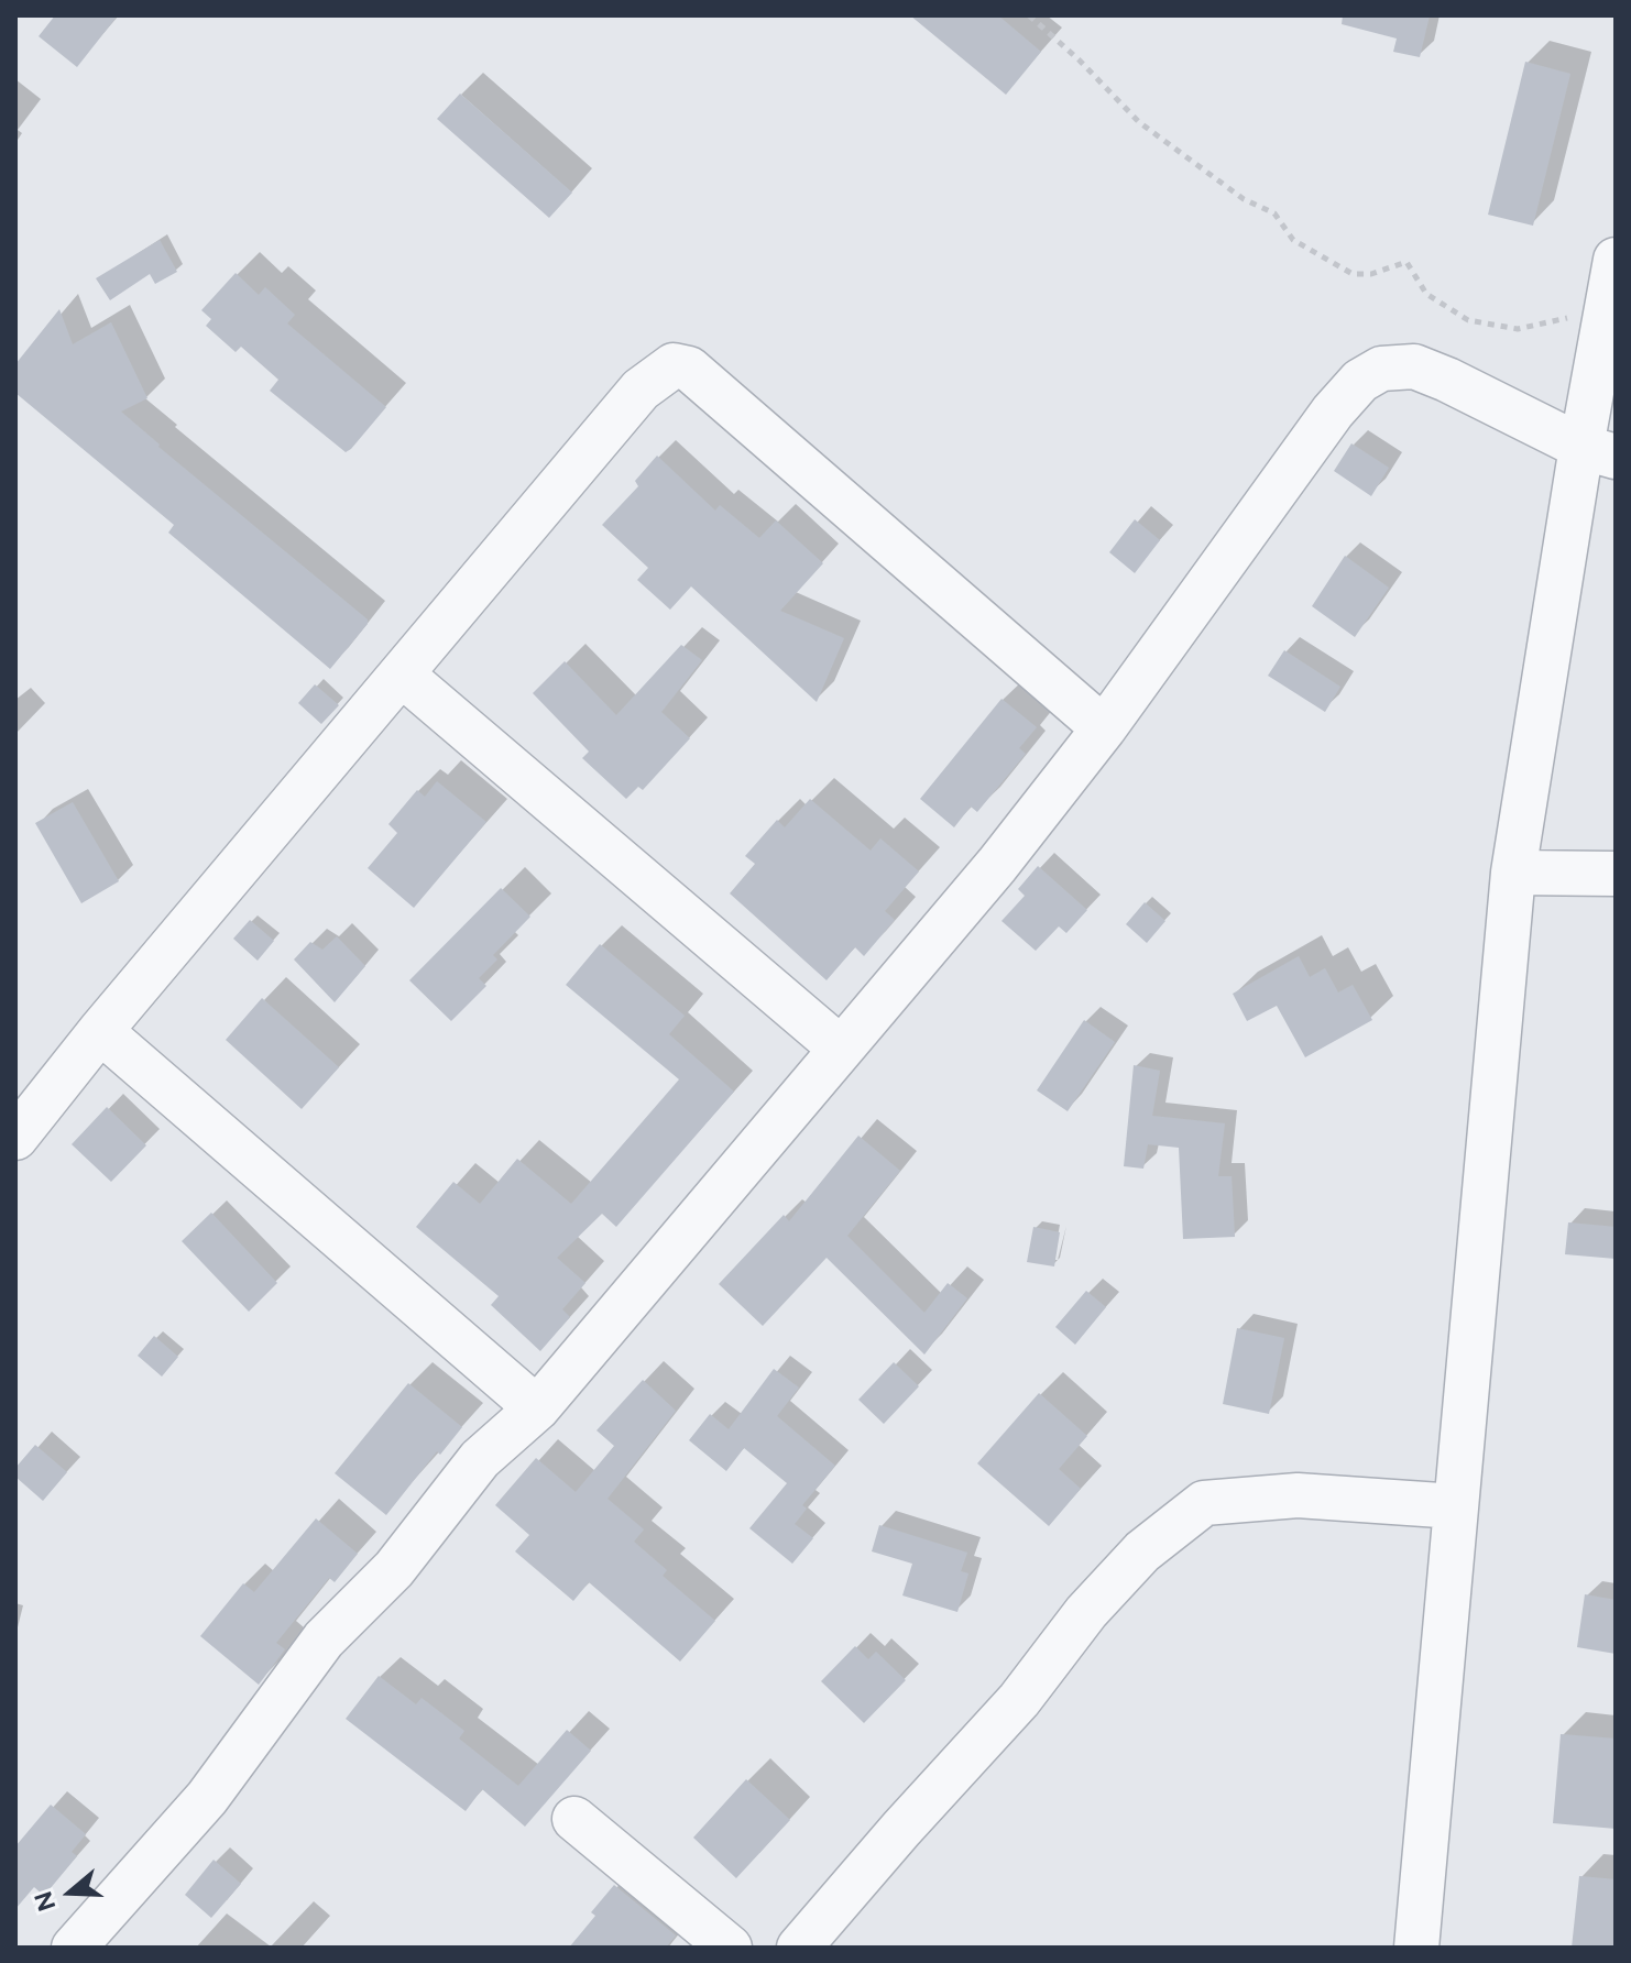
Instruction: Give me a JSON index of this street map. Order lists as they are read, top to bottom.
{
  "north": "left"
}
